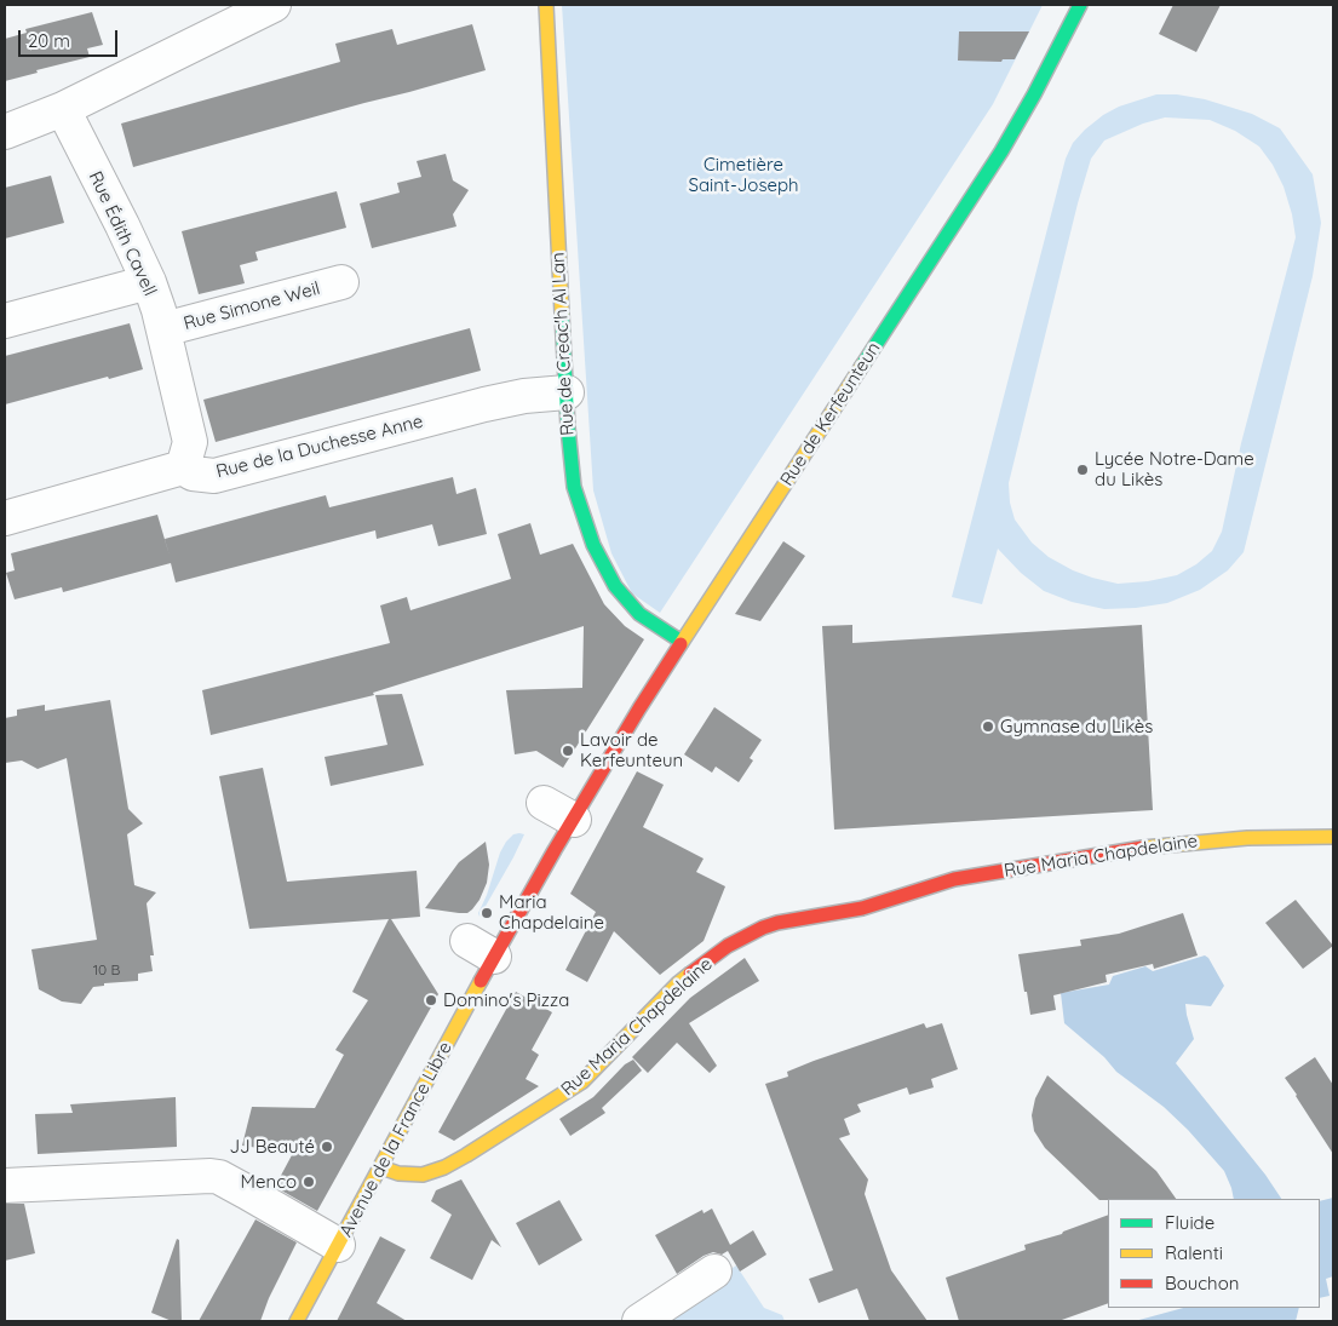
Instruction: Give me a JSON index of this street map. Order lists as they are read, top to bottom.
{
  "streets": {
    "street": [
      "Rue Édith Cavell",
      "Rue Simone Weil",
      "Rue de Creac'h Al Lan",
      "Rue de Kerfeunteun",
      "Rue de la Duchesse Anne",
      "Rue Maria Chapdelaine",
      "Avenue de la France Libre"
    ]
  },
  "crossings": [
    ["Rue Édith Cavell", "Rue Simone Weil"],
    ["Rue Édith Cavell", "Rue de la Duchesse Anne"],
    ["Rue de Creac'h Al Lan", "Rue de Kerfeunteun"],
    ["Rue de Creac'h Al Lan", "Rue de la Duchesse Anne"],
    ["Rue de Kerfeunteun", "Avenue de la France Libre"],
    ["Rue Maria Chapdelaine", "Avenue de la France Libre"]
  ],
  "parks": ["Cimetière Saint-Joseph"],
  "places": [
    "Lycée Notre-Dame du Likès",
    "Gymnase du Likès",
    "Lavoir de Kerfeunteun",
    "Maria Chapdelaine",
    "Domino's Pizza",
    "JJ Beauté",
    "Menco"
  ],
  "house_numbers": ["10 B"],
  "legend": ["Fluide", "Ralenti", "Bouchon"],
  "scale_bar": "20 m"
}
